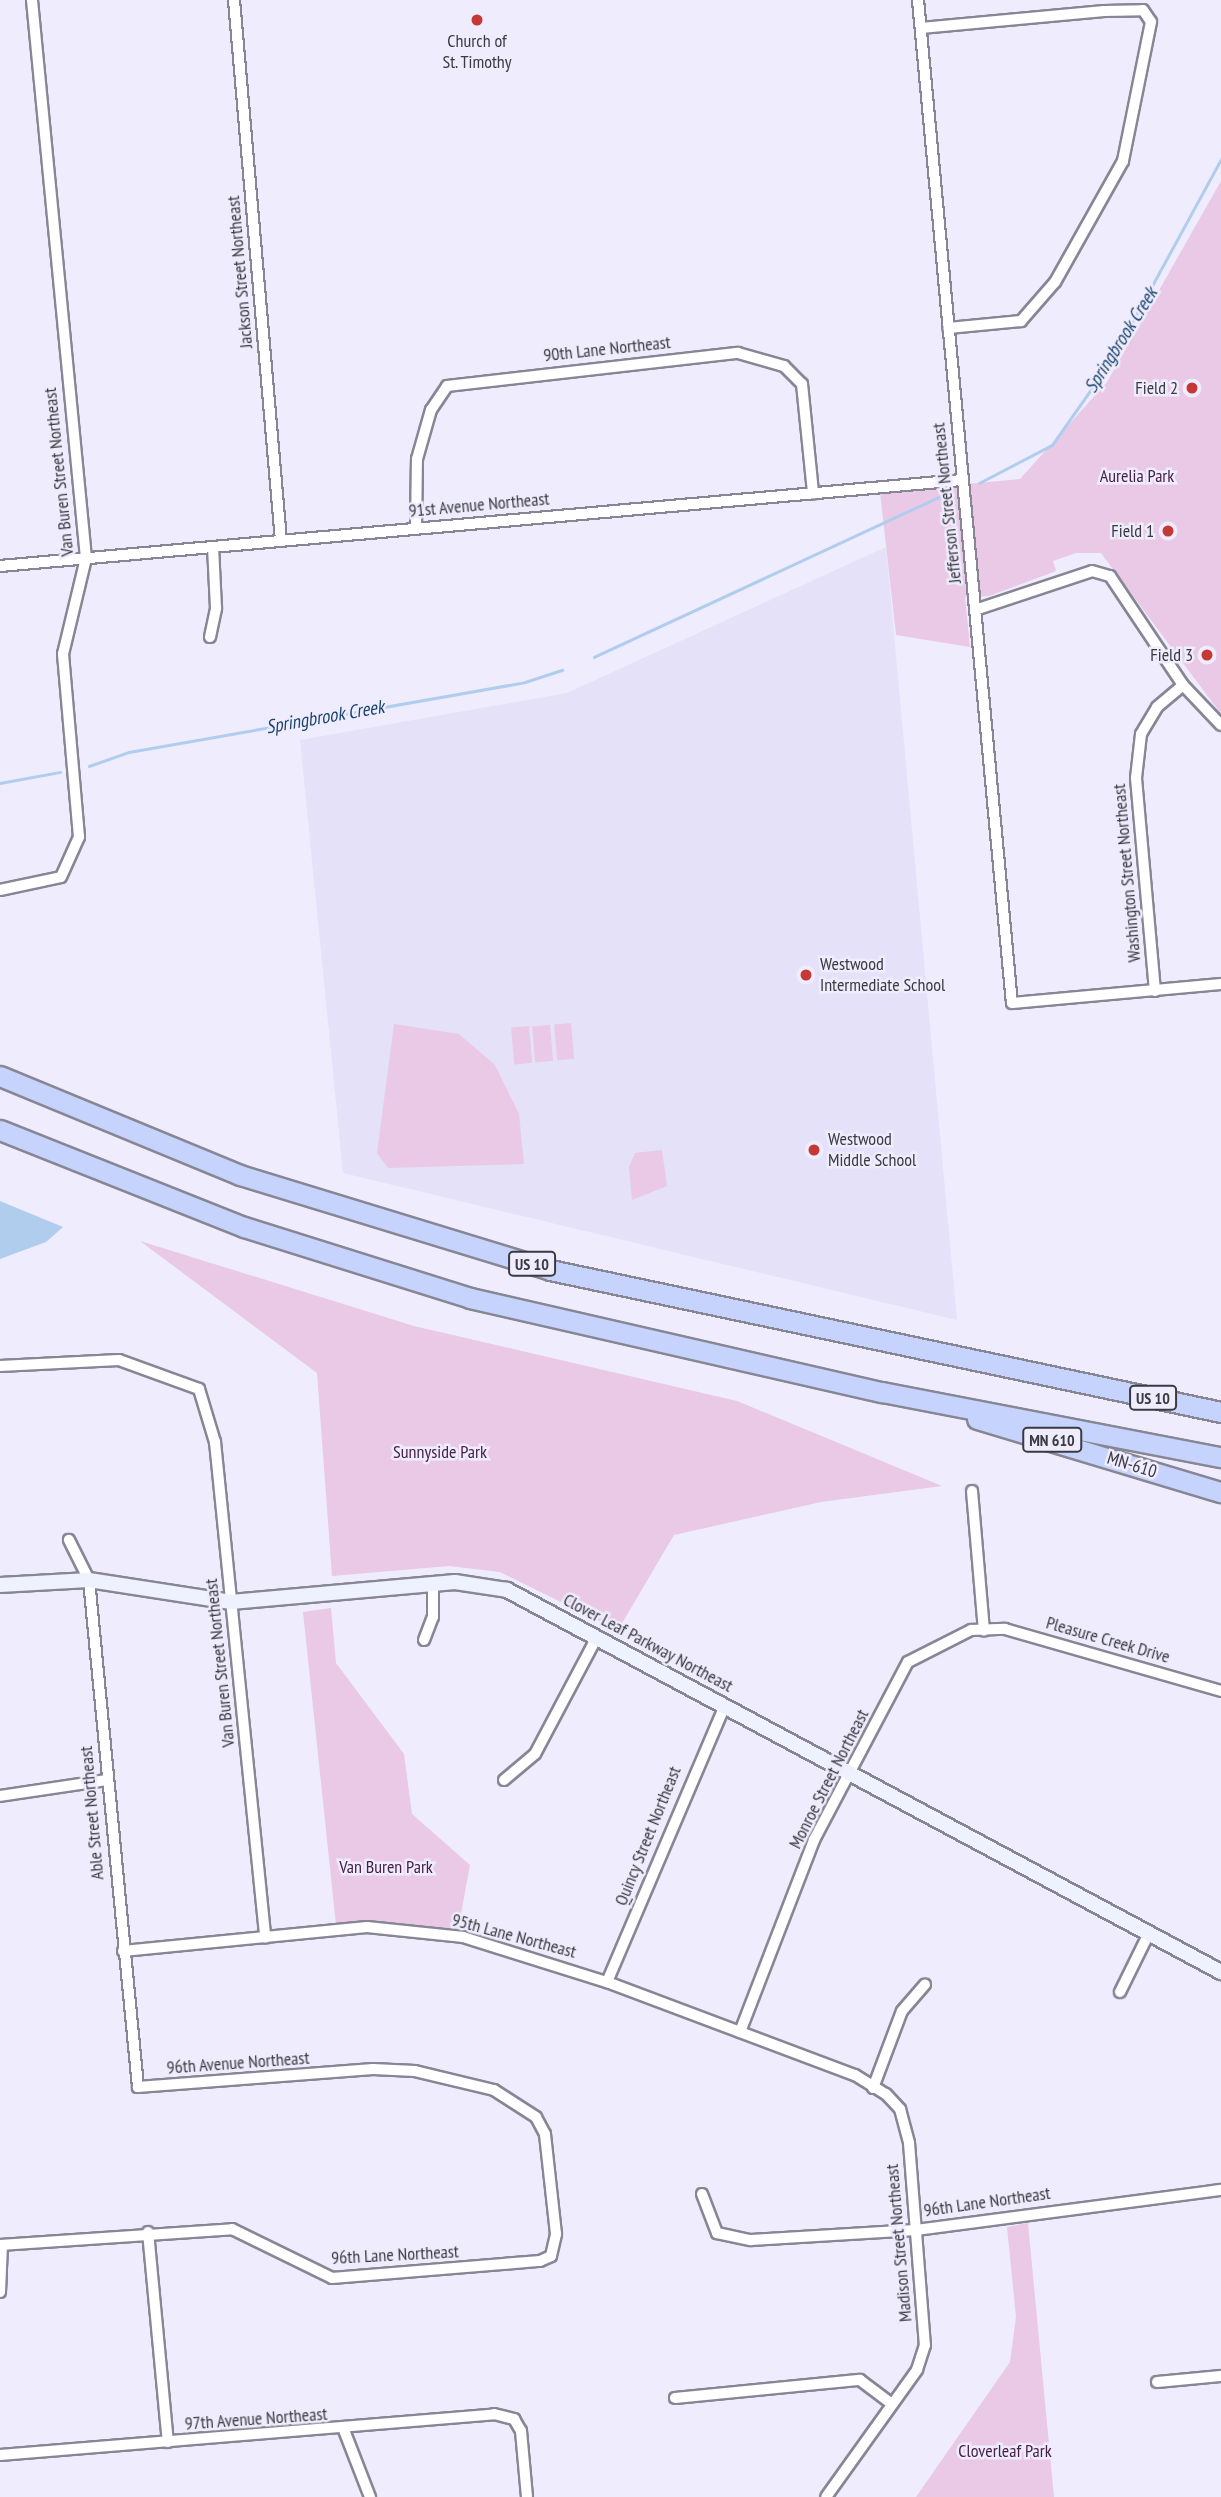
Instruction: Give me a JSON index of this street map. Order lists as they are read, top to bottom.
{
  "streets": {
    "highway": ["US 10", "MN 610", "MN-610"],
    "street": [
      "Jackson Street Northeast",
      "90th Lane Northeast",
      "Van Buren Street Northeast",
      "Jefferson Street Northeast",
      "91st Avenue Northeast",
      "Washington Street Northeast",
      "Pleasure Creek Drive",
      "Clover Leaf Parkway Northeast",
      "Monroe Street Northeast",
      "Able Street Northeast",
      "Quincy Street Northeast",
      "95th Lane Northeast",
      "96th Avenue Northeast",
      "96th Lane Northeast",
      "Madison Street Northeast",
      "97th Avenue Northeast"
    ]
  },
  "crossings": [
    ["Jackson Street Northeast", "91st Avenue Northeast"],
    ["90th Lane Northeast", "91st Avenue Northeast"],
    ["Van Buren Street Northeast", "91st Avenue Northeast"],
    ["Van Buren Street Northeast", "Clover Leaf Parkway Northeast"],
    ["Van Buren Street Northeast", "95th Lane Northeast"],
    ["Jefferson Street Northeast", "91st Avenue Northeast"],
    ["Jefferson Street Northeast", "Washington Street Northeast"],
    ["Pleasure Creek Drive", "Monroe Street Northeast"],
    ["Clover Leaf Parkway Northeast", "Monroe Street Northeast"],
    ["Clover Leaf Parkway Northeast", "Able Street Northeast"],
    ["Clover Leaf Parkway Northeast", "Quincy Street Northeast"],
    ["Monroe Street Northeast", "95th Lane Northeast"],
    ["Able Street Northeast", "95th Lane Northeast"],
    ["Able Street Northeast", "96th Avenue Northeast"],
    ["Quincy Street Northeast", "95th Lane Northeast"],
    ["95th Lane Northeast", "Madison Street Northeast"],
    ["96th Avenue Northeast", "96th Lane Northeast"],
    ["96th Lane Northeast", "Madison Street Northeast"]
  ],
  "water": ["Springbrook Creek"],
  "parks": [
    "Aurelia Park",
    "Sunnyside Park",
    "Van Buren Park",
    "Cloverleaf Park"
  ],
  "places": [
    "Church of St. Timothy",
    "Field 2",
    "Field 1",
    "Field 3",
    "Westwood Intermediate School",
    "Westwood Middle School"
  ]
}
